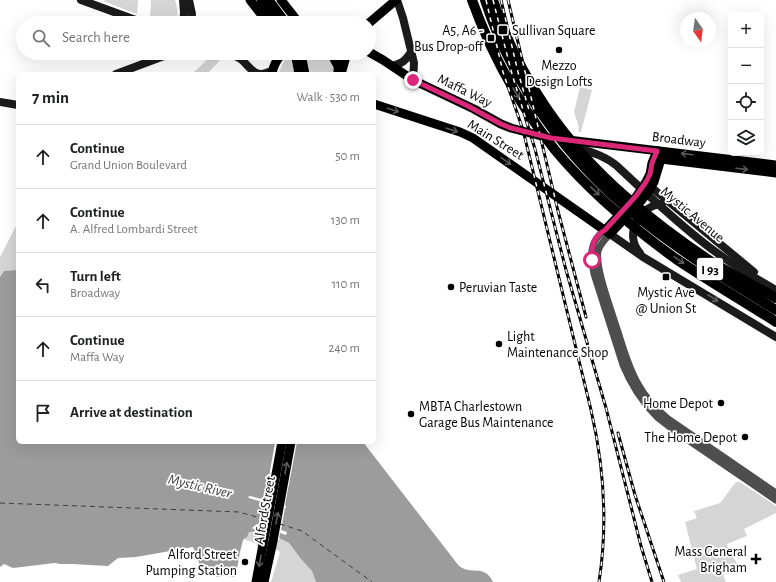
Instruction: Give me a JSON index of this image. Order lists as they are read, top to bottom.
{
  "streets": {
    "highway": ["I 93"],
    "main road": [
      "Maffa Way",
      "Main Street",
      "Broadway",
      "Mystic Avenue",
      "Alford Street"
    ]
  },
  "crossings": [
    ["Maffa Way", "Broadway"],
    ["Maffa Way", "Mystic Avenue"]
  ],
  "one_way": ["Main Street"],
  "water": ["Mystic River"],
  "places": {
    "transit": ["Sullivan Square", "A5, A6 - Bus Drop-off", "Mystic Ave @ Union St"],
    "other": [
      "Mezzo Design Lofts",
      "Peruvian Taste",
      "Light Maintenance Shop",
      "Home Depot",
      "MBTA Charlestown Garage Bus Maintenance",
      "The Home Depot",
      "Alford Street Pumping Station"
    ],
    "health": ["Mass General Brigham"]
  },
  "north": "bottom",
  "page": {
    "map_buttons": ["+", "−"],
    "search": "Search here",
    "heading": ["7 min", "Walk · 530 m"],
    "list": [
      ["Continue", "Grand Union Boulevard", "50 m"],
      ["Continue", "A. Alfred Lombardi Street", "130 m"],
      ["Turn left", "Broadway", "110 m"],
      ["Continue", "Maffa Way", "240 m"],
      "Arrive at destination"
    ]
  }
}
